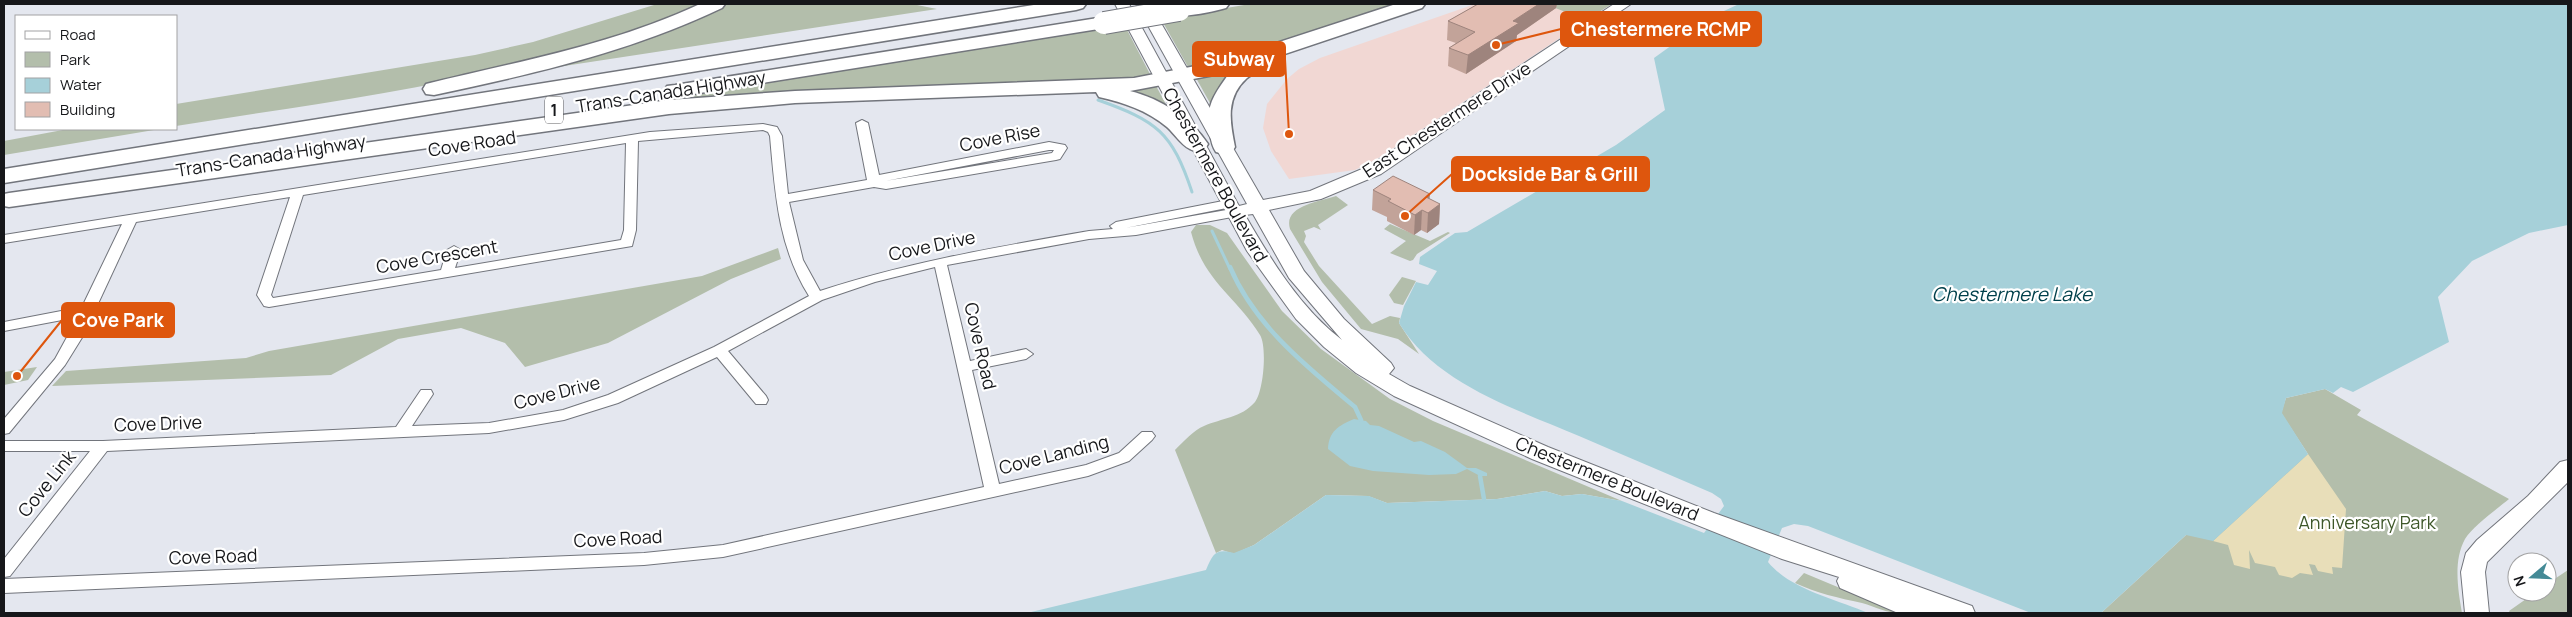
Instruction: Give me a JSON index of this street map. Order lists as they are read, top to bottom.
{
  "streets": {
    "highway": ["Trans-Canada Highway", "1"],
    "main road": ["East Chestermere Drive", "Chestermere Boulevard"],
    "street": [
      "Cove Rise",
      "Cove Road",
      "Cove Drive",
      "Cove Crescent",
      "Cove Landing",
      "Cove Link"
    ]
  },
  "crossings": [
    ["East Chestermere Drive", "Chestermere Boulevard"],
    ["East Chestermere Drive", "Cove Drive"],
    ["Cove Rise", "Cove Road"],
    ["Cove Road", "Cove Drive"],
    ["Cove Road", "Cove Crescent"],
    ["Cove Road", "Cove Landing"],
    ["Chestermere Boulevard", "Cove Drive"],
    ["Cove Drive", "Cove Link"]
  ],
  "water": ["Chestermere Lake"],
  "parks": ["Anniversary Park"],
  "places": [
    "Chestermere RCMP",
    "Subway",
    "Dockside Bar & Grill",
    "Cove Park"
  ],
  "legend": [
    "Road",
    "Park",
    "Water",
    "Building"
  ],
  "north": "left"
}
